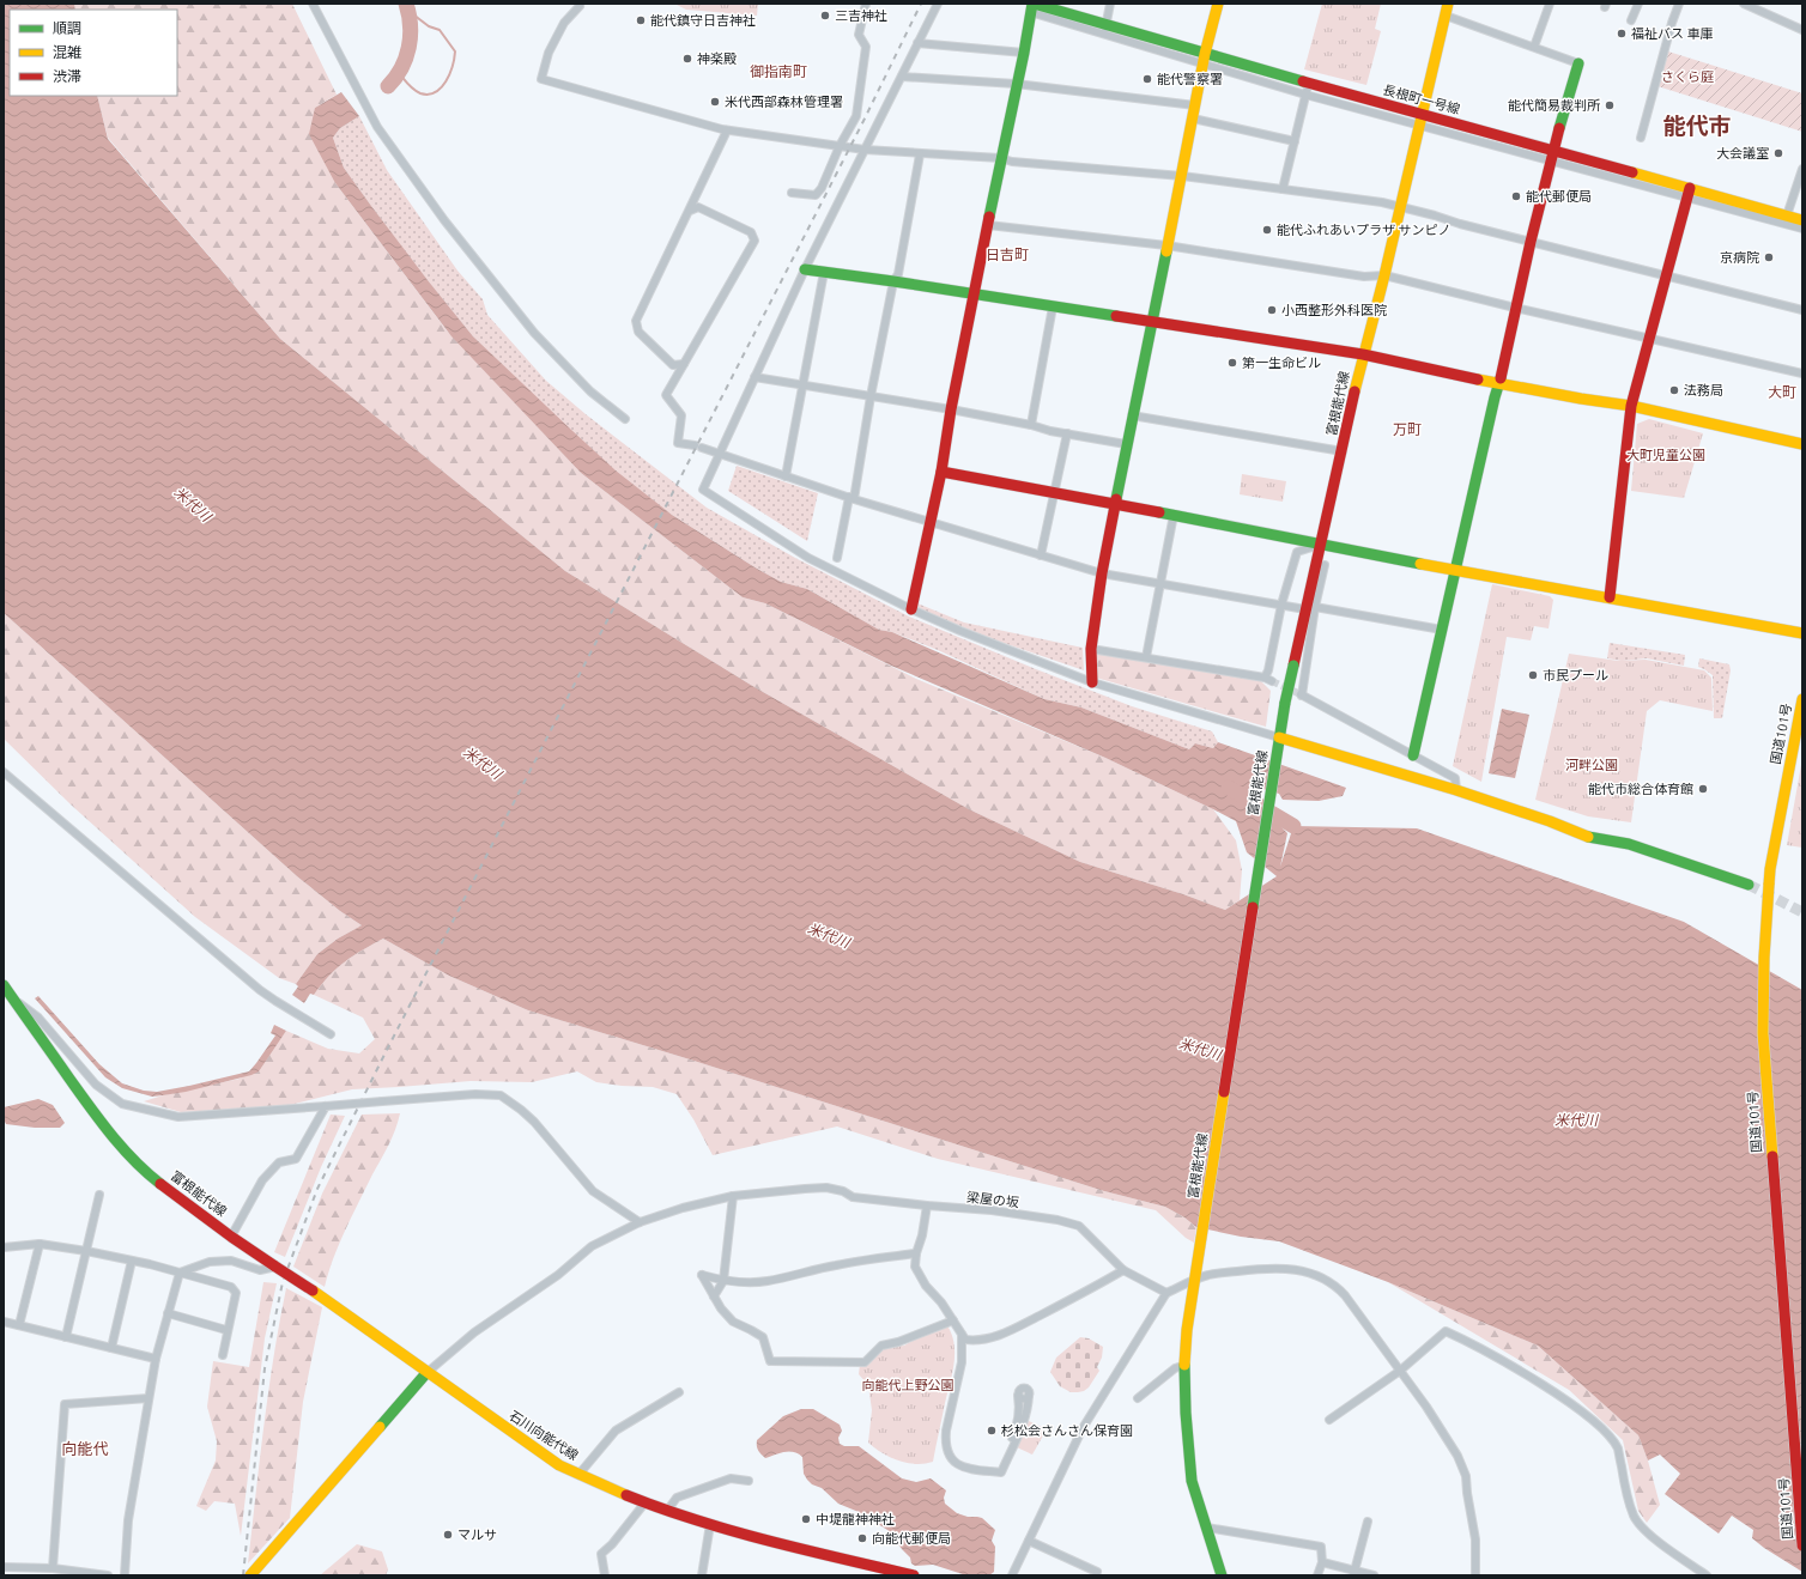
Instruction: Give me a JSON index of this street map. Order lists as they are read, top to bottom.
{
  "streets": {
    "main road": [
      "長根町一号線",
      "富根能代線",
      "国道101号",
      "石川向能代線"
    ],
    "street": ["梁屋の坂"]
  },
  "crossings": [
    ["長根町一号線", "富根能代線"],
    ["富根能代線", "梁屋の坂"],
    ["富根能代線", "石川向能代線"],
    ["梁屋の坂", "石川向能代線"]
  ],
  "districts": [
    "御指南町",
    "能代市",
    "日吉町",
    "大町",
    "万町",
    "向能代"
  ],
  "water": ["米代川"],
  "parks": [
    "さくら庭",
    "大町児童公園",
    "河畔公園",
    "向能代上野公園"
  ],
  "places": [
    "三吉神社",
    "能代鎮守日吉神社",
    "福祉バス 車庫",
    "神楽殿",
    "能代警察署",
    "米代西部森林管理署",
    "能代簡易裁判所",
    "大会議室",
    "能代郵便局",
    "能代ふれあいプラザ サンピノ",
    "京病院",
    "小西整形外科医院",
    "第一生命ビル",
    "法務局",
    "市民プール",
    "能代市総合体育館",
    "杉松会さんさん保育園",
    "中堤龍神神社",
    "マルサ",
    "向能代郵便局"
  ],
  "legend": ["順調", "混雑", "渋滞"]
}
